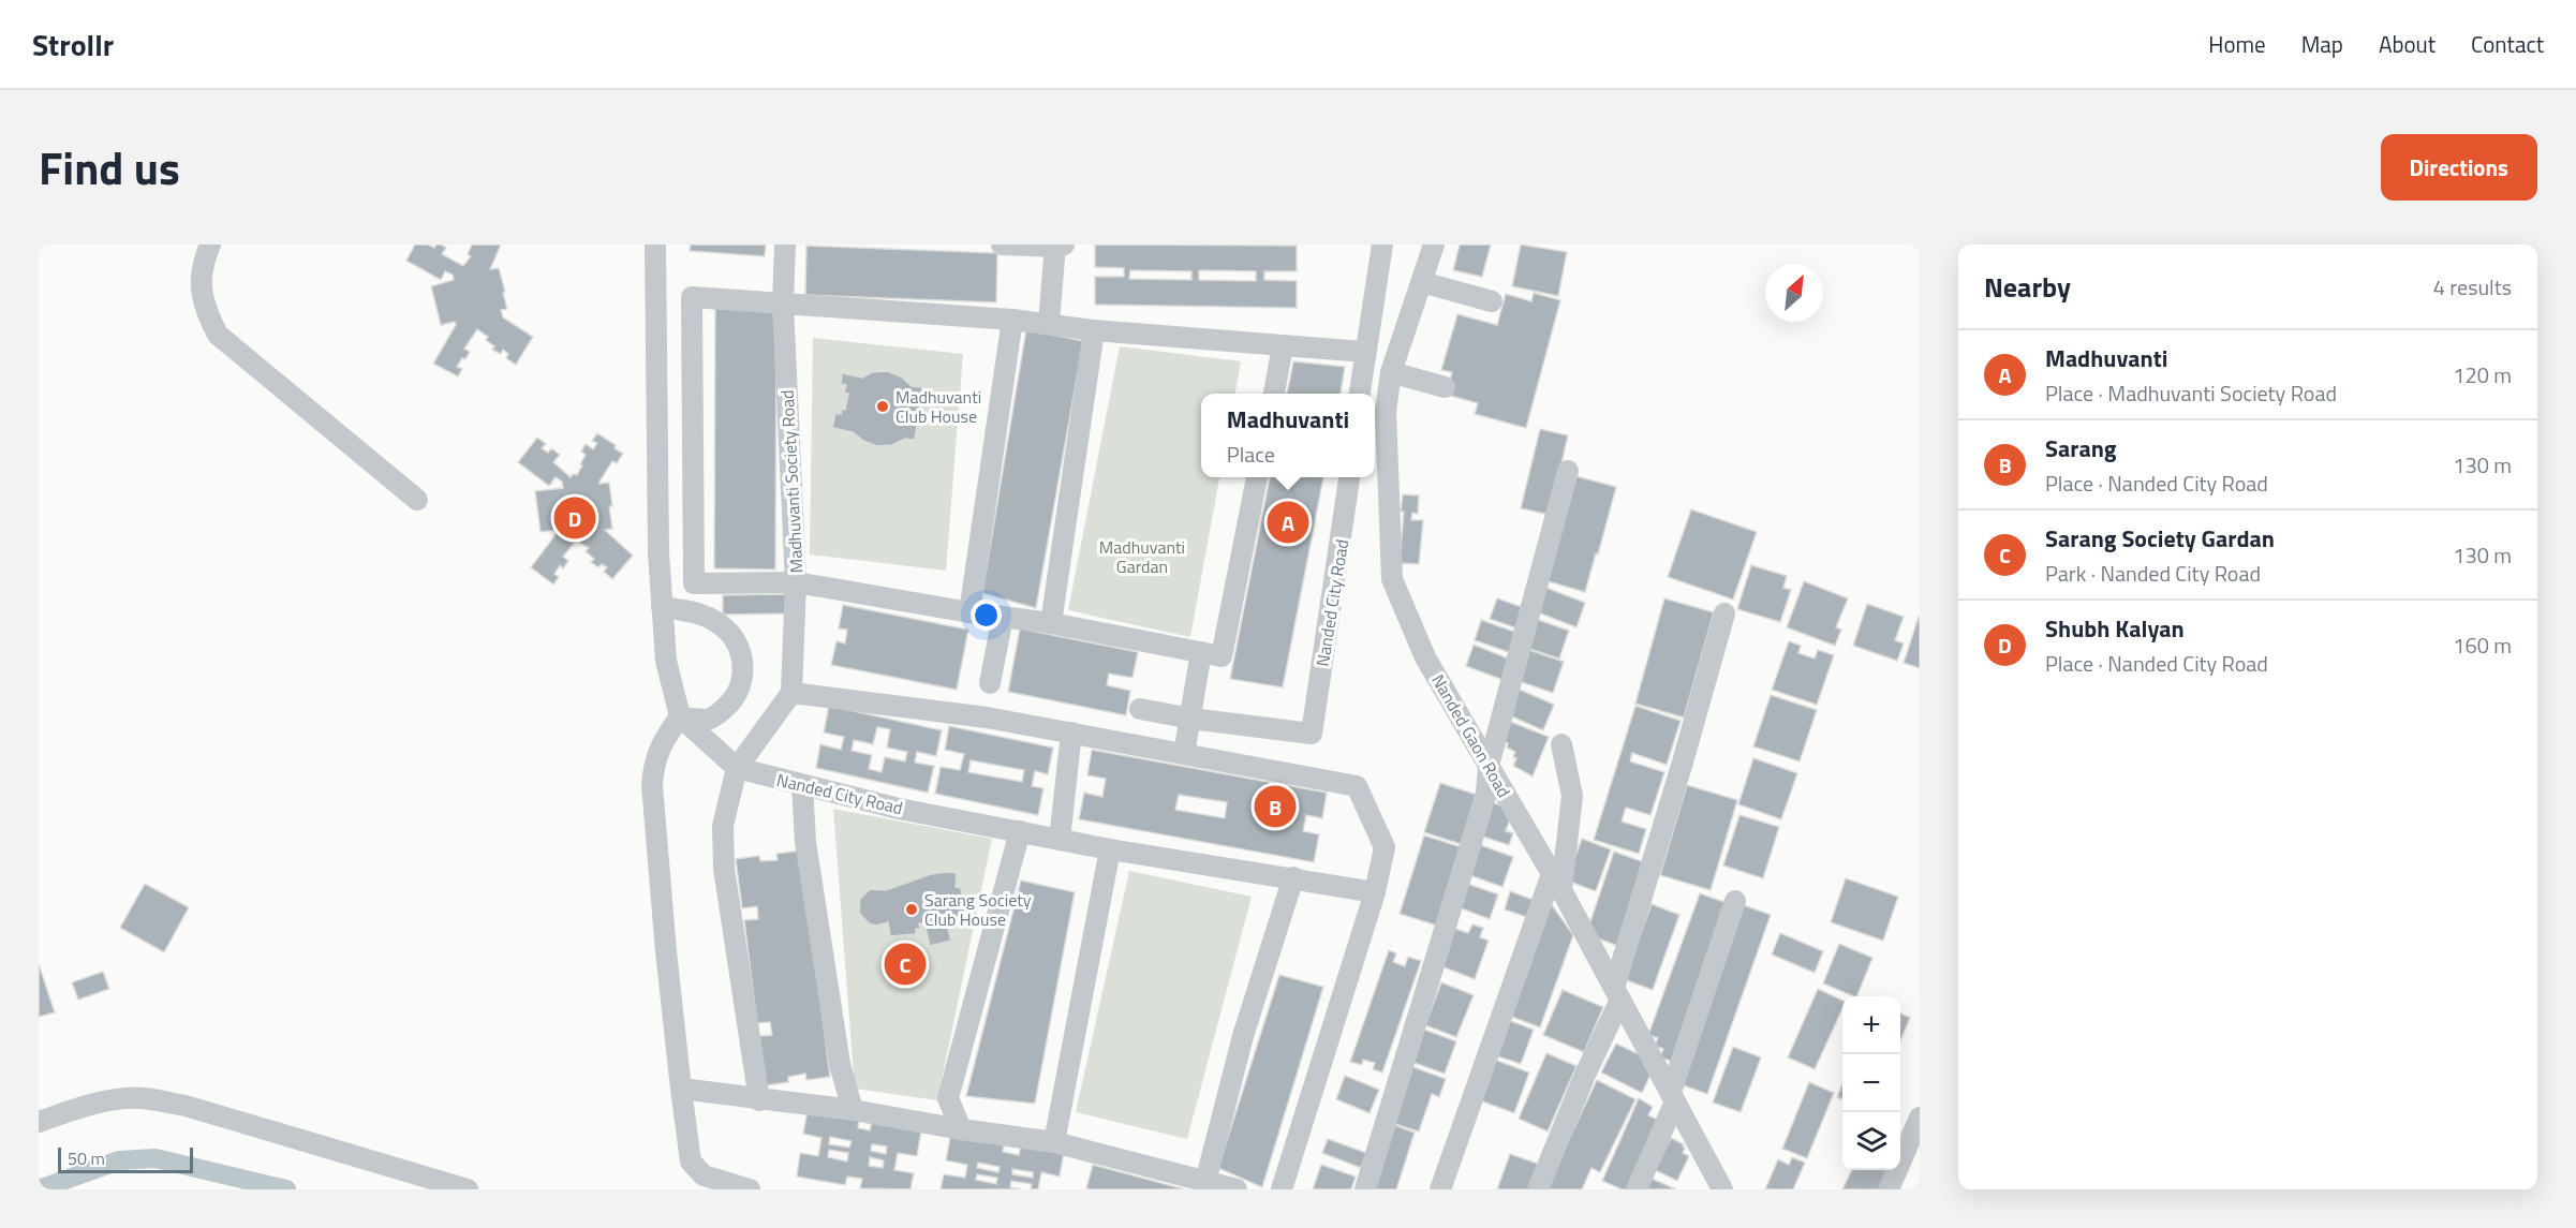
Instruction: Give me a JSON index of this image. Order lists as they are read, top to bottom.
{
  "streets": {
    "street": ["Madhuvanti Society Road", "Nanded City Road", "Nanded Gaon Road"]
  },
  "parks": ["Madhuvanti Gardan"],
  "places": ["Madhuvanti Club House", "Sarang Society Club House"],
  "scale_bar": "50 m",
  "north": "top right",
  "page": {
    "header": "Strollr",
    "nav": [
      "Home",
      "Map",
      "About",
      "Contact"
    ],
    "title": "Find us",
    "buttons": "Directions",
    "heading": ["Nearby", "4 results"],
    "list": [
      {
        "mark": "A",
        "name": "Madhuvanti",
        "note": "Place · Madhuvanti Society Road",
        "value": "120 m"
      },
      {
        "mark": "B",
        "name": "Sarang",
        "note": "Place · Nanded City Road",
        "value": "130 m"
      },
      {
        "mark": "C",
        "name": "Sarang Society Gardan",
        "note": "Park · Nanded City Road",
        "value": "130 m"
      },
      {
        "mark": "D",
        "name": "Shubh Kalyan",
        "note": "Place · Nanded City Road",
        "value": "160 m"
      }
    ],
    "popup": ["Madhuvanti", "Place"],
    "pins": [
      "D",
      "A",
      "B",
      "C"
    ],
    "map_buttons": ["+", "−"],
    "scale": "50 m"
  }
}
